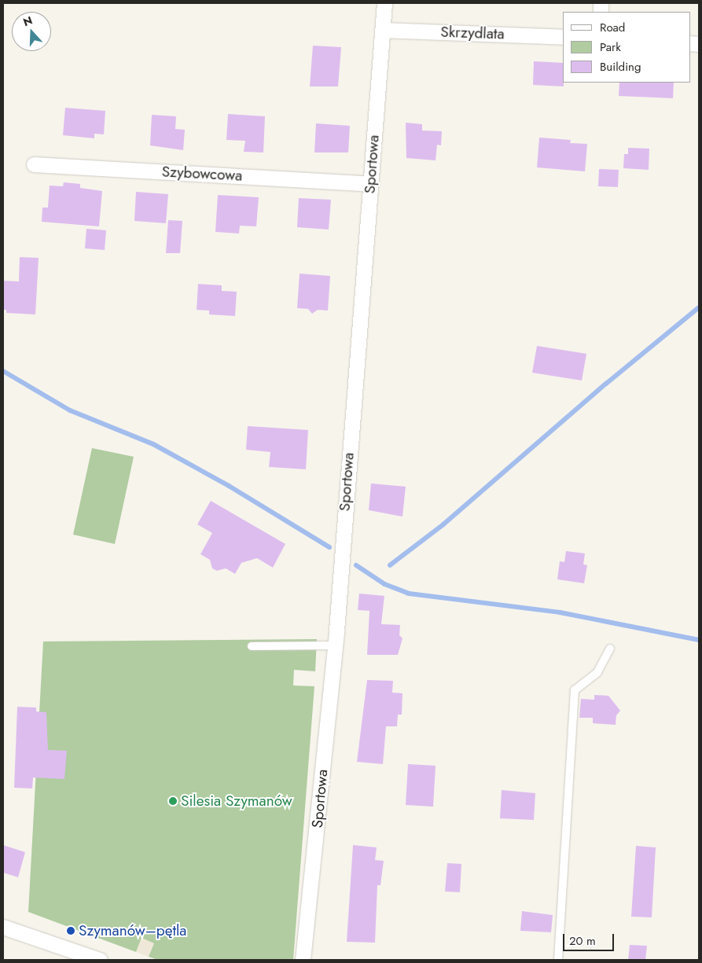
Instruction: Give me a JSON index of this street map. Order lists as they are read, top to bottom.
{
  "streets": {
    "street": ["Skrzydlata", "Sportowa", "Szybowcowa"]
  },
  "crossings": [
    ["Skrzydlata", "Sportowa"],
    ["Sportowa", "Szybowcowa"]
  ],
  "places": ["Silesia Szymanów", "Szymanów–pętla"],
  "legend": ["Road", "Park", "Building"],
  "scale_bar": "20 m",
  "north": "top"
}
